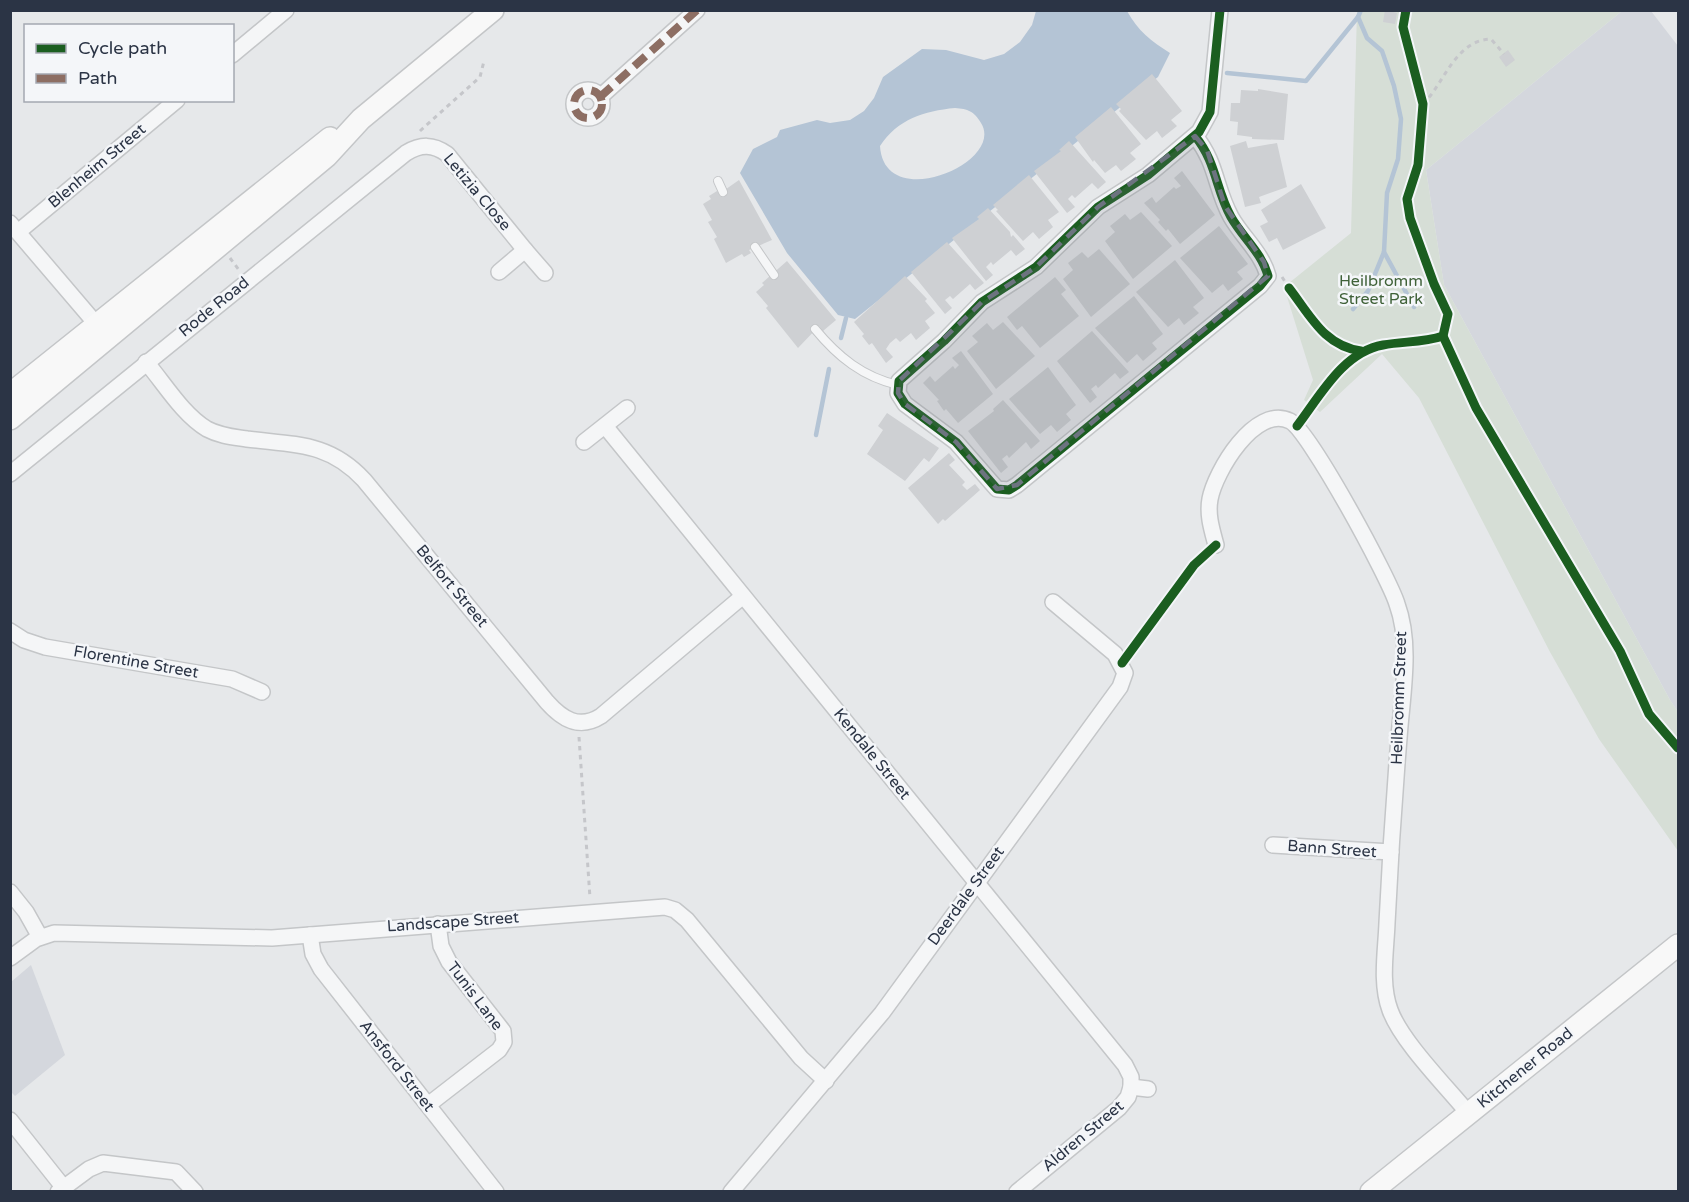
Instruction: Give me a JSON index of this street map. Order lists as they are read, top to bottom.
{
  "streets": {
    "main road": ["Kitchener Road"],
    "street": [
      "Blenheim Street",
      "Letizia Close",
      "Rode Road",
      "Belfort Street",
      "Florentine Street",
      "Heilbromm Street",
      "Kendale Street",
      "Bann Street",
      "Deerdale Street",
      "Landscape Street",
      "Tunis Lane",
      "Ansford Street",
      "Aldren Street"
    ]
  },
  "crossings": [
    ["Letizia Close", "Rode Road"],
    ["Rode Road", "Belfort Street"],
    ["Heilbromm Street", "Bann Street"],
    ["Heilbromm Street", "Kitchener Road"],
    ["Kendale Street", "Deerdale Street"],
    ["Kendale Street", "Aldren Street"],
    ["Deerdale Street", "Landscape Street"],
    ["Landscape Street", "Tunis Lane"],
    ["Landscape Street", "Ansford Street"],
    ["Tunis Lane", "Ansford Street"]
  ],
  "parks": ["Heilbromm Street Park"],
  "legend": ["Cycle path", "Path"]
}
